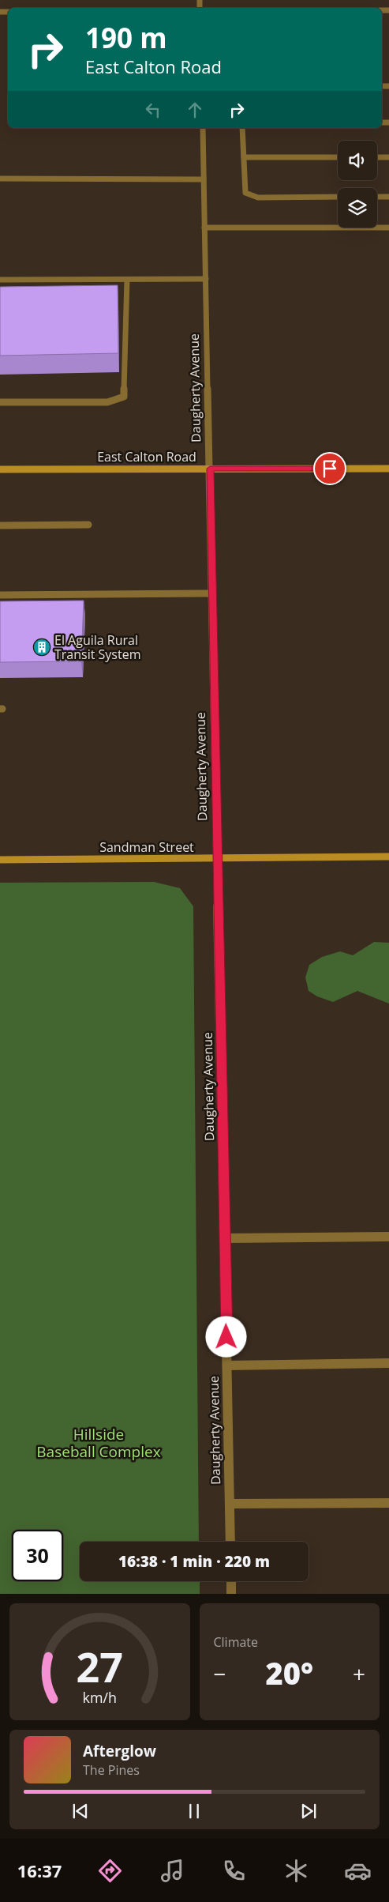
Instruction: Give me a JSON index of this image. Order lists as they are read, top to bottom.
{
  "streets": {
    "street": ["Daugherty Avenue", "East Calton Road", "Sandman Street"]
  },
  "crossings": [
    ["Daugherty Avenue", "East Calton Road"],
    ["Daugherty Avenue", "Sandman Street"]
  ],
  "parks": ["Hillside Baseball Complex"],
  "places": {
    "building": ["El Aguila Rural Transit System"]
  },
  "page": {
    "turn": ["190 m", "East Calton Road"],
    "limit": "30",
    "trip": "16:38 · 1 min · 220 m",
    "tile": "Climate",
    "heat": ["−", "20°", "+"],
    "song": ["Afterglow", "The Pines"],
    "tabs": "16:37",
    "gauge": ["27", "km/h"]
  }
}
